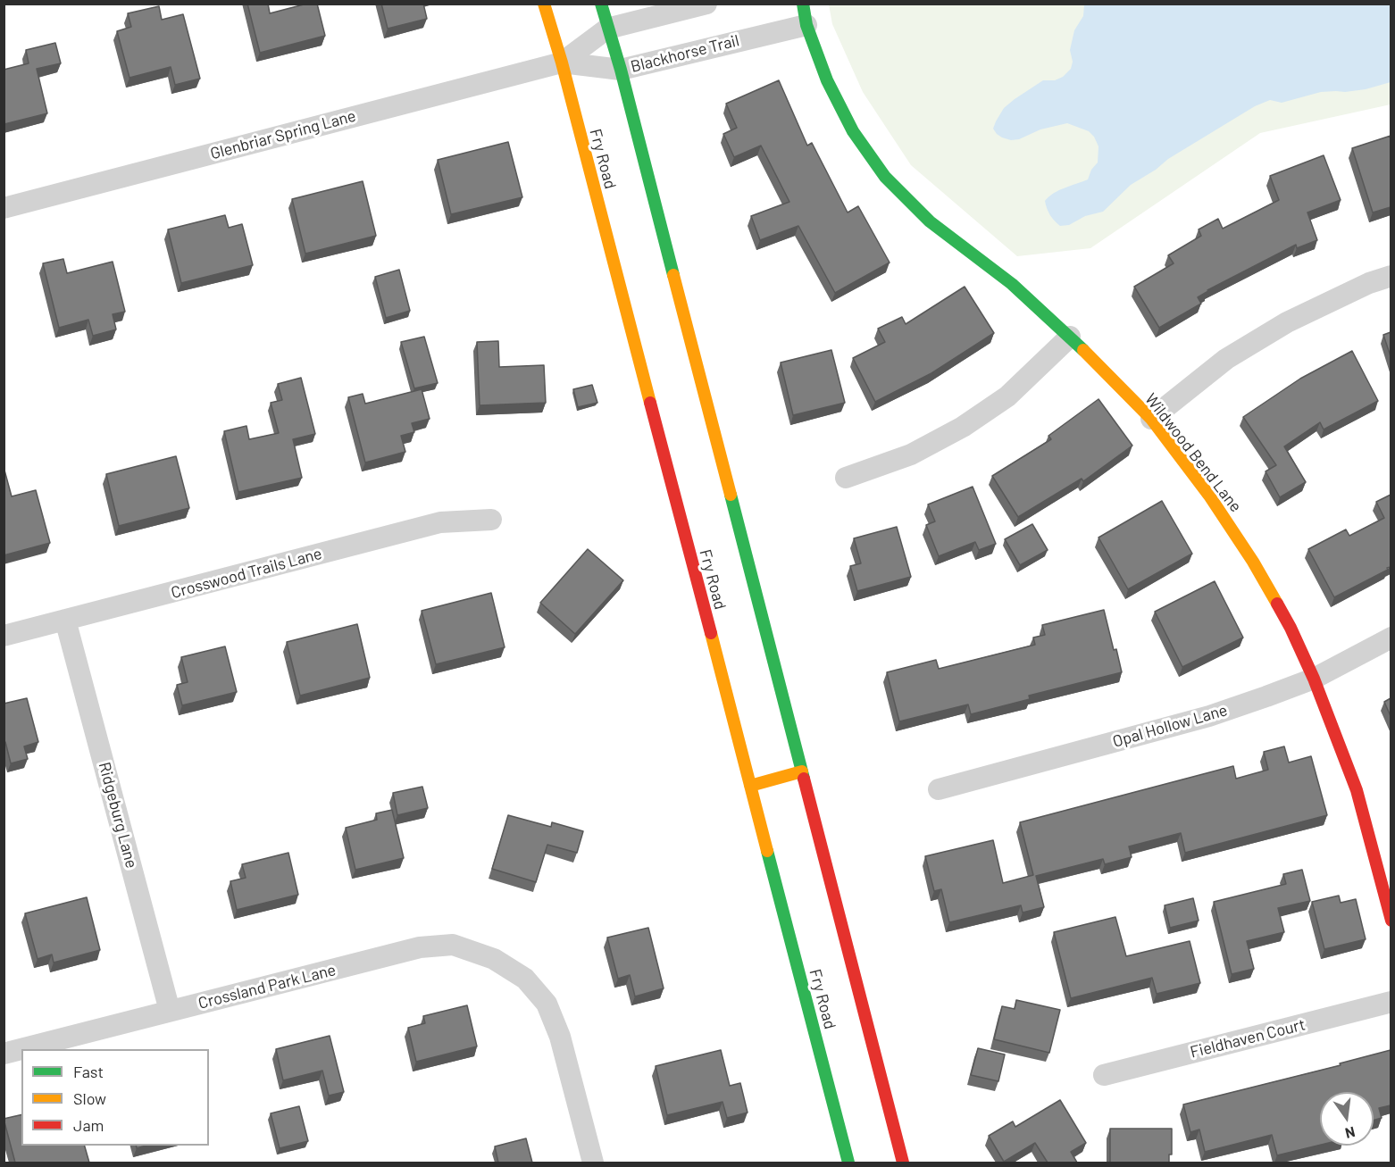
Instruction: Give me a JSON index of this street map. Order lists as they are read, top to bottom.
{
  "streets": {
    "main road": ["Fry Road", "Wildwood Bend Lane"],
    "street": [
      "Blackhorse Trail",
      "Glenbriar Spring Lane",
      "Crosswood Trails Lane",
      "Opal Hollow Lane",
      "Ridgeburg Lane",
      "Crossland Park Lane",
      "Fieldhaven Court"
    ]
  },
  "crossings": [
    ["Blackhorse Trail", "Glenbriar Spring Lane"],
    ["Blackhorse Trail", "Fry Road"],
    ["Blackhorse Trail", "Wildwood Bend Lane"],
    ["Glenbriar Spring Lane", "Fry Road"],
    ["Wildwood Bend Lane", "Opal Hollow Lane"],
    ["Crosswood Trails Lane", "Ridgeburg Lane"],
    ["Ridgeburg Lane", "Crossland Park Lane"]
  ],
  "legend": ["Fast", "Slow", "Jam"],
  "north": "bottom"
}
